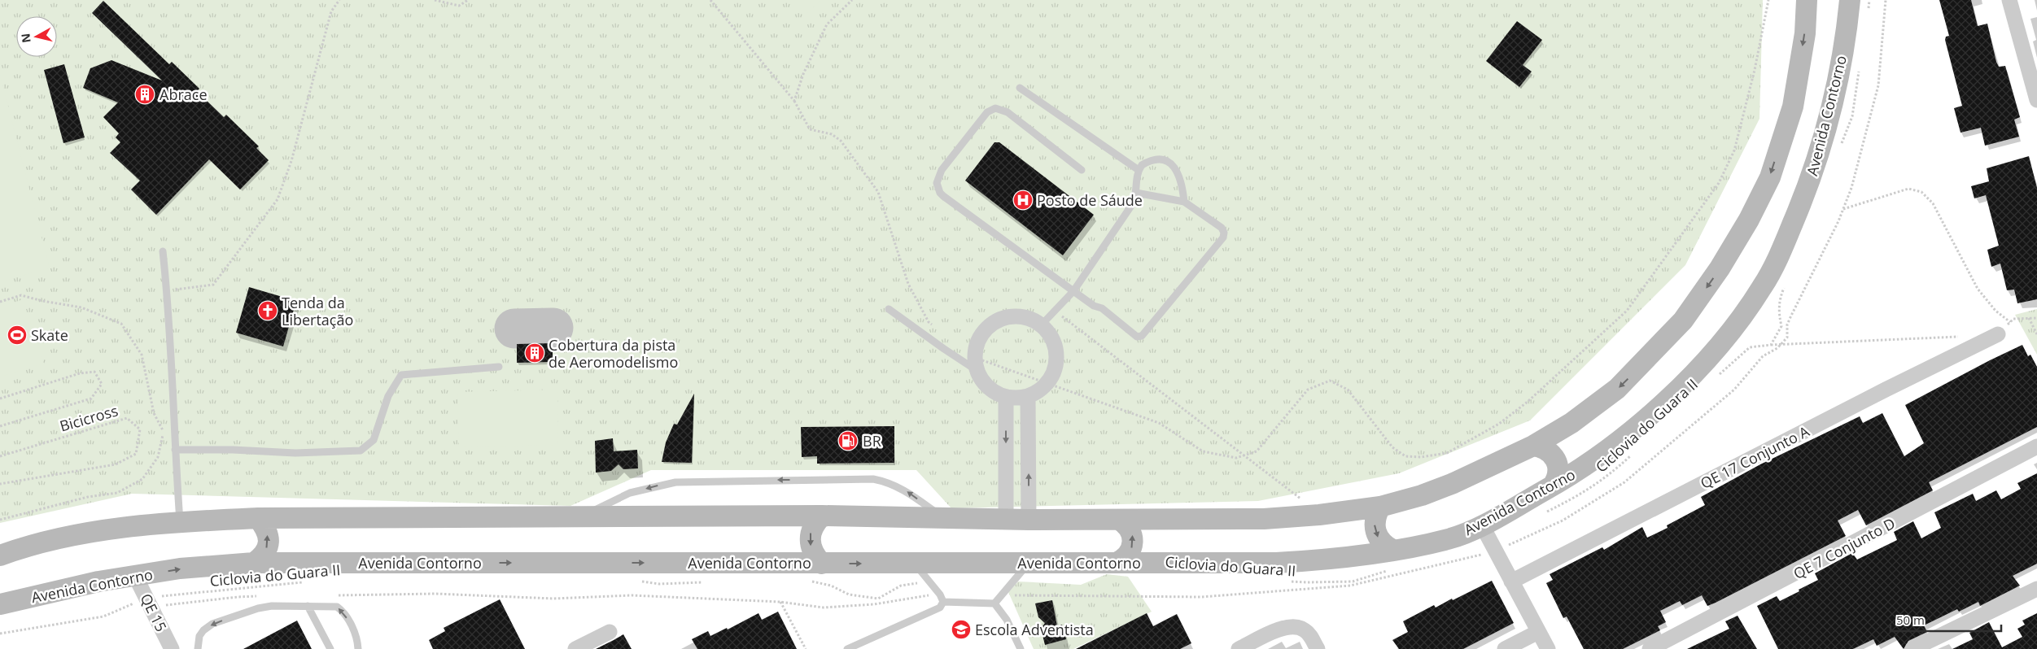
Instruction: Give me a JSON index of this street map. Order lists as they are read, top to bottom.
{
  "streets": {
    "main road": ["Avenida Contorno"],
    "street": ["QE 17 Conjunto A", "QE 7 Conjunto D", "QE 15"],
    "path": ["Bicicross", "Ciclovia do Guara II"]
  },
  "crossings": [
    ["Avenida Contorno", "Ciclovia do Guara II"],
    ["Avenida Contorno", "QE 15"],
    ["Ciclovia do Guara II", "QE 15"]
  ],
  "places": {
    "building": ["Abrace", "Cobertura da pista de Aeromodelismo"],
    "hospital": ["Posto de Sáude"],
    "church": ["Tenda da Libertação"],
    "sports": ["Skate"],
    "fuel station": ["BR"],
    "school or university": ["Escola Adventista"]
  },
  "scale_bar": "50 m",
  "north": "left"
}
